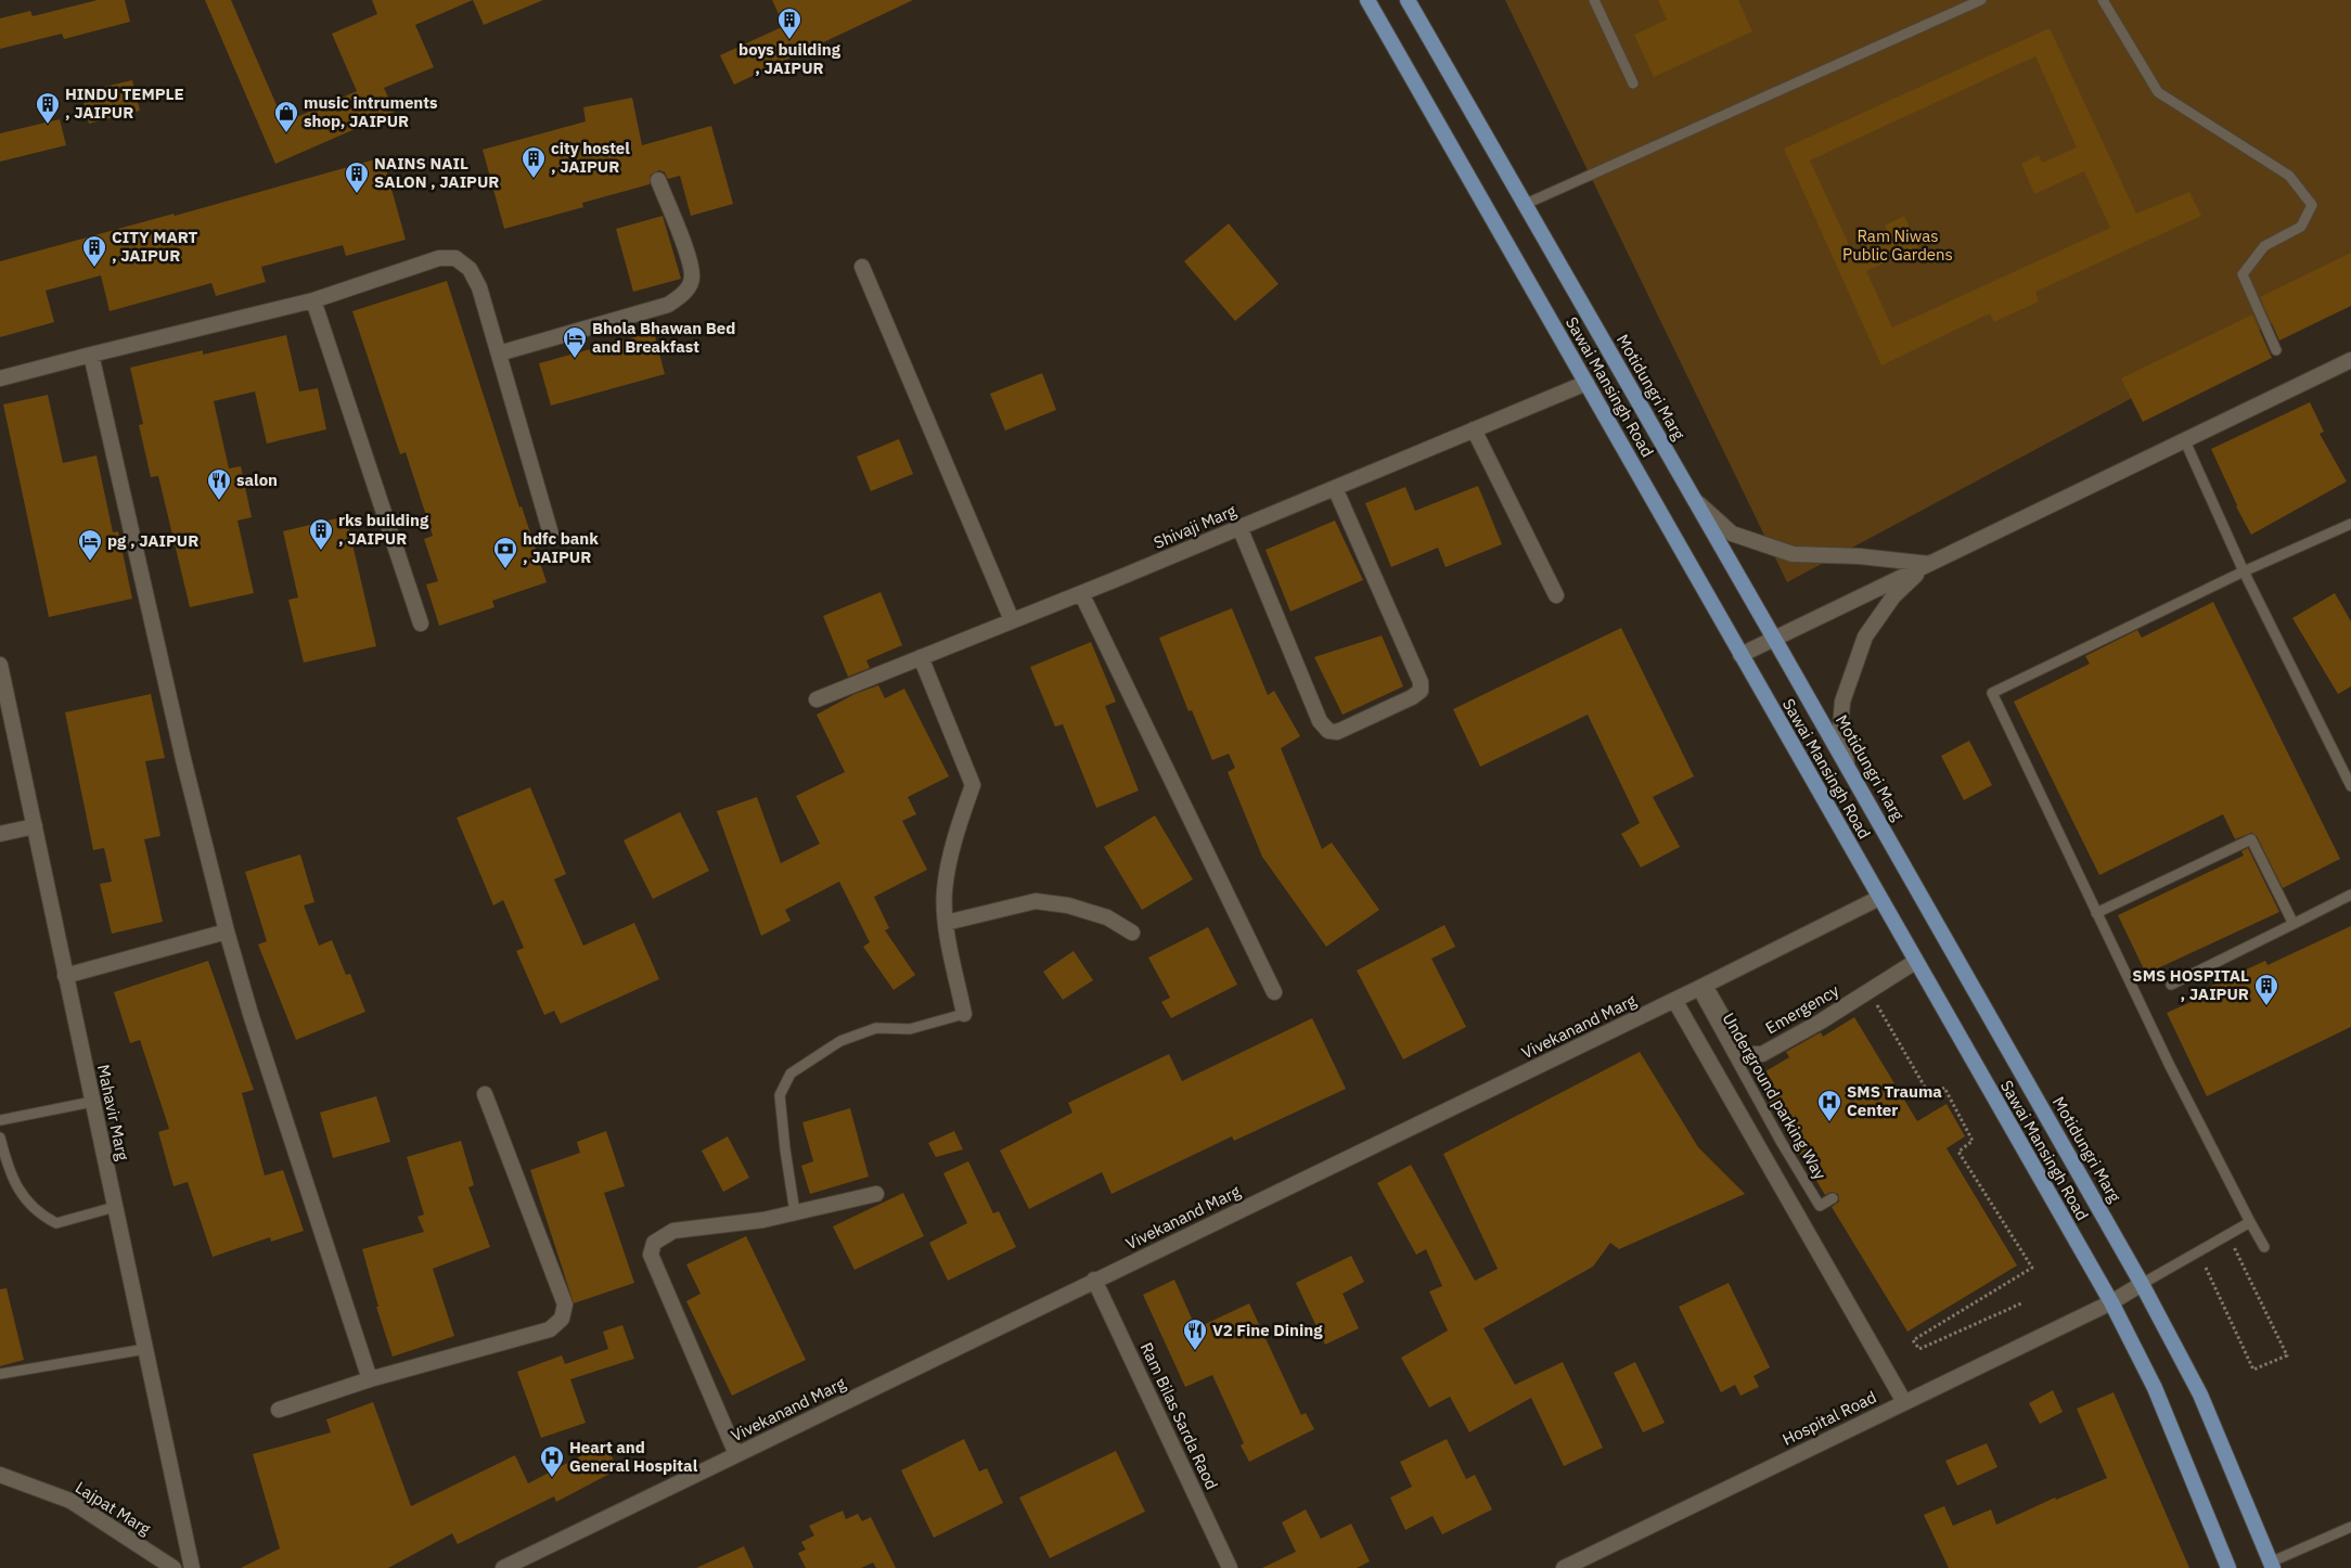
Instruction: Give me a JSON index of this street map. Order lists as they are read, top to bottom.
{
  "streets": {
    "main road": ["Sawai Mansingh Road", "Motidungri Marg"],
    "street": [
      "Shivaji Marg",
      "Emergency",
      "Vivekanand Marg",
      "Mahavir Marg",
      "Ram Bilas Sarda Raod",
      "Hospital Road",
      "Lajpat Marg"
    ],
    "lane": ["Underground parking Way"]
  },
  "crossings": [
    ["Sawai Mansingh Road", "Shivaji Marg"],
    ["Sawai Mansingh Road", "Emergency"],
    ["Sawai Mansingh Road", "Vivekanand Marg"],
    ["Sawai Mansingh Road", "Hospital Road"],
    ["Motidungri Marg", "Hospital Road"],
    ["Emergency", "Vivekanand Marg"],
    ["Emergency", "Underground parking Way"],
    ["Vivekanand Marg", "Underground parking Way"],
    ["Vivekanand Marg", "Ram Bilas Sarda Raod"]
  ],
  "parks": ["Ram Niwas Public Gardens"],
  "places": {
    "building": [
      "boys building , JAIPUR",
      "HINDU TEMPLE , JAIPUR",
      "city hostel , JAIPUR",
      "NAINS NAIL SALON , JAIPUR",
      "CITY MART , JAIPUR",
      "rks building , JAIPUR",
      "SMS HOSPITAL , JAIPUR"
    ],
    "shop": ["music intruments shop, JAIPUR"],
    "hotel": ["Bhola Bhawan Bed and Breakfast", "pg , JAIPUR"],
    "restaurant": ["salon", "V2 Fine Dining"],
    "bank": ["hdfc bank , JAIPUR"],
    "hospital": ["SMS Trauma Center", "Heart and General Hospital"]
  }
}
